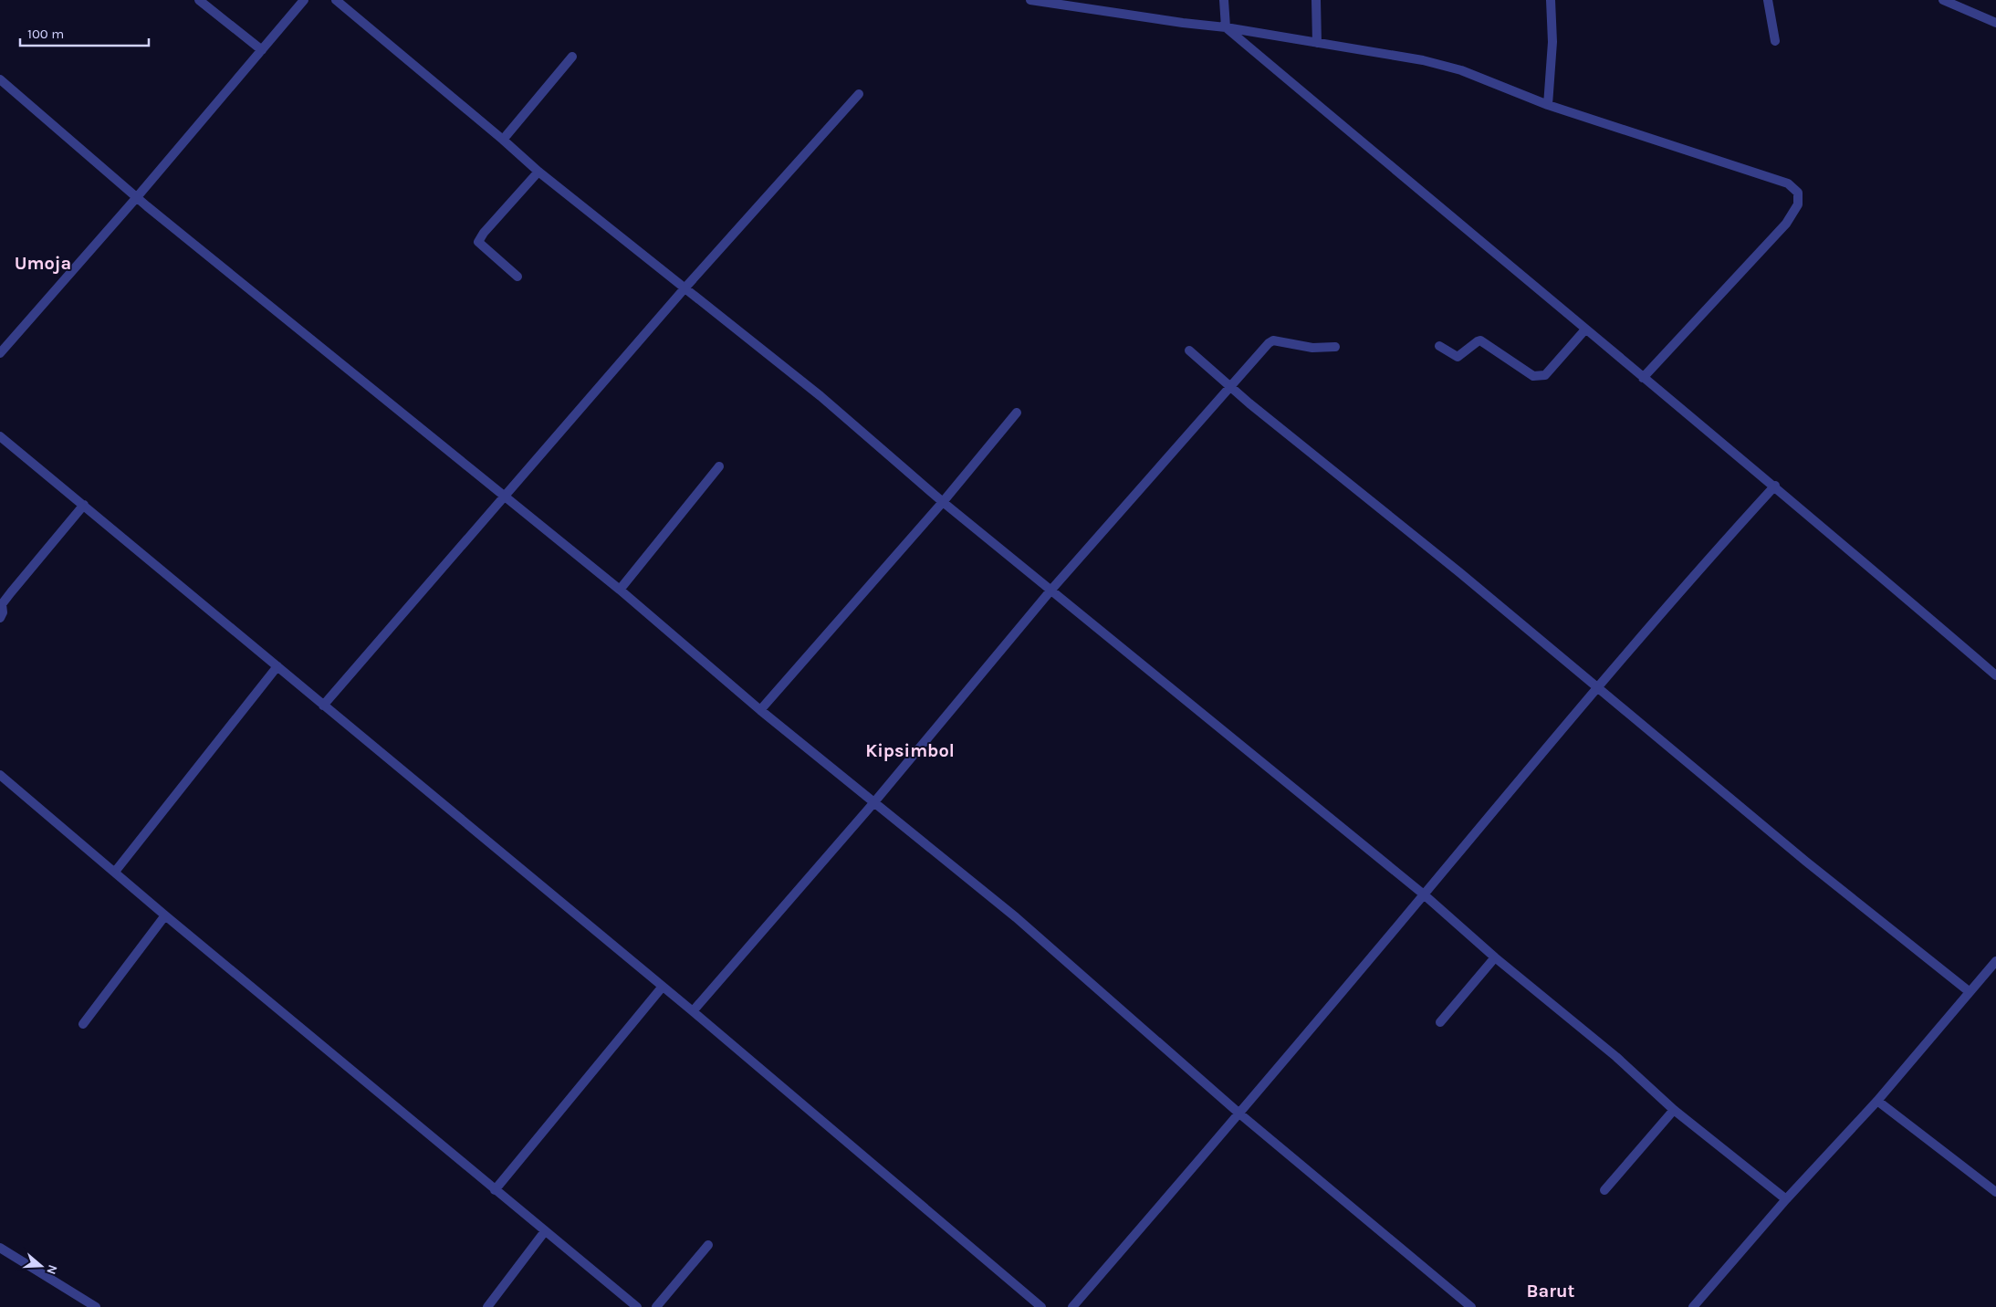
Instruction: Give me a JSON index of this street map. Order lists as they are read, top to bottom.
{
  "districts": ["Umoja", "Kipsimbol", "Barut"],
  "scale_bar": "100 m",
  "north": "right"
}
